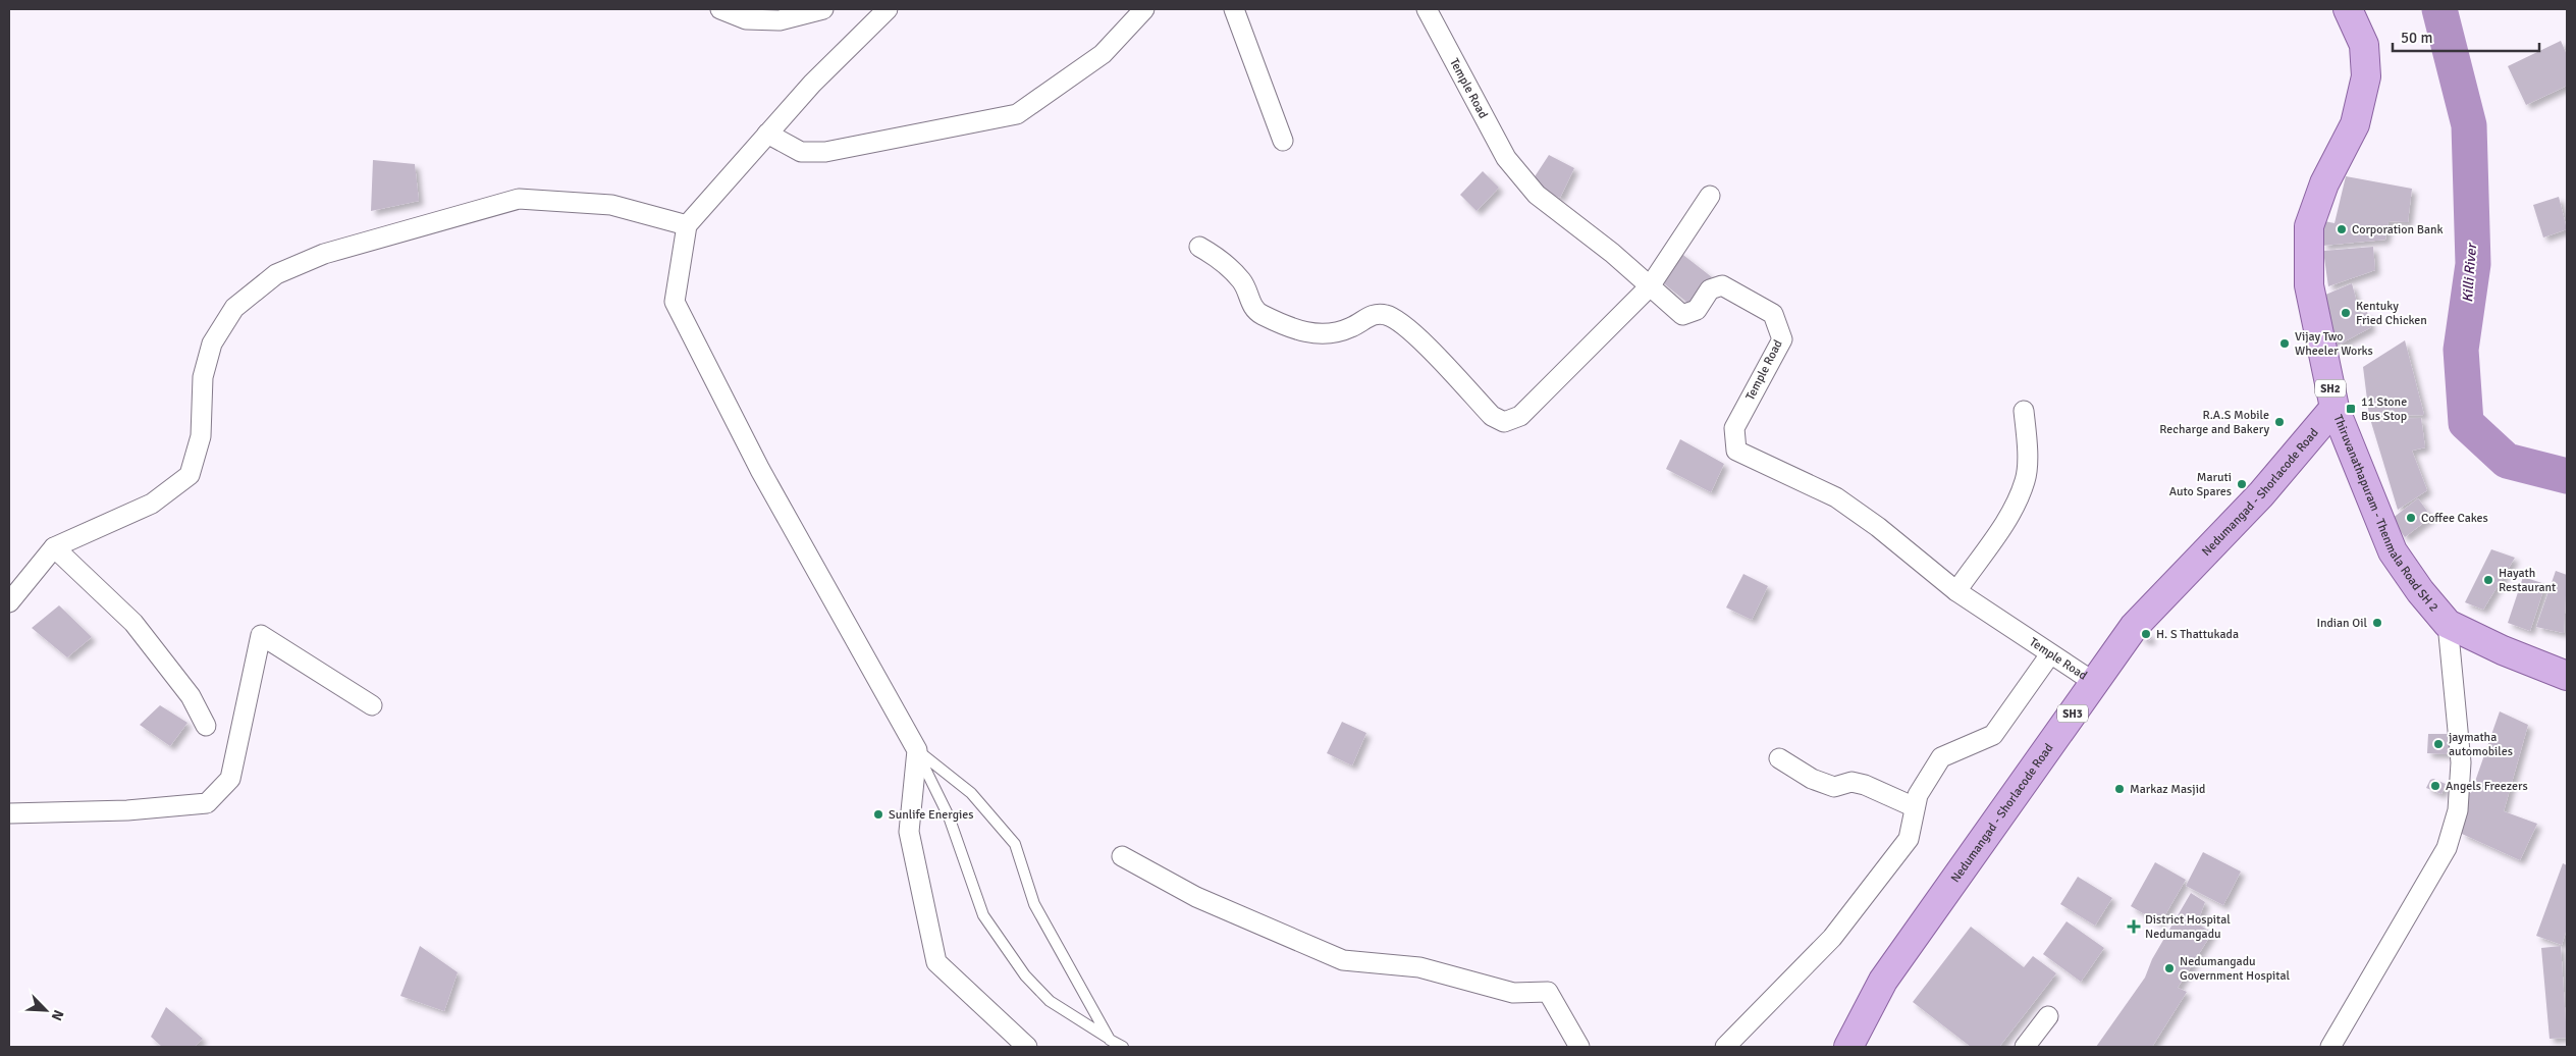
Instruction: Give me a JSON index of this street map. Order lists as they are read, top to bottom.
{
  "streets": {
    "main road": [
      "SH2",
      "Nedumangad - Shorlacode Road",
      "Thiruvanathapuram - Thenmala Road SH 2",
      "SH3"
    ],
    "street": ["Temple Road"]
  },
  "crossings": [
    ["Temple Road", "Nedumangad - Shorlacode Road"],
    ["Nedumangad - Shorlacode Road", "Thiruvanathapuram - Thenmala Road SH 2"]
  ],
  "water": ["Killi River"],
  "places": {
    "other": [
      "Corporation Bank",
      "Kentuky Fried Chicken",
      "Vijay Two Wheeler Works",
      "R.A.S Mobile Recharge and Bakery",
      "Maruti Auto Spares",
      "Coffee Cakes",
      "Hayath Restaurant",
      "Indian Oil",
      "H. S Thattukada",
      "jaymatha automobiles",
      "Angels Freezers",
      "Markaz Masjid",
      "Sunlife Energies",
      "Nedumangadu Government Hospital"
    ],
    "transit": ["11 Stone Bus Stop"],
    "health": ["District Hospital Nedumangadu"]
  },
  "scale_bar": "50 m",
  "north": "bottom right"
}
